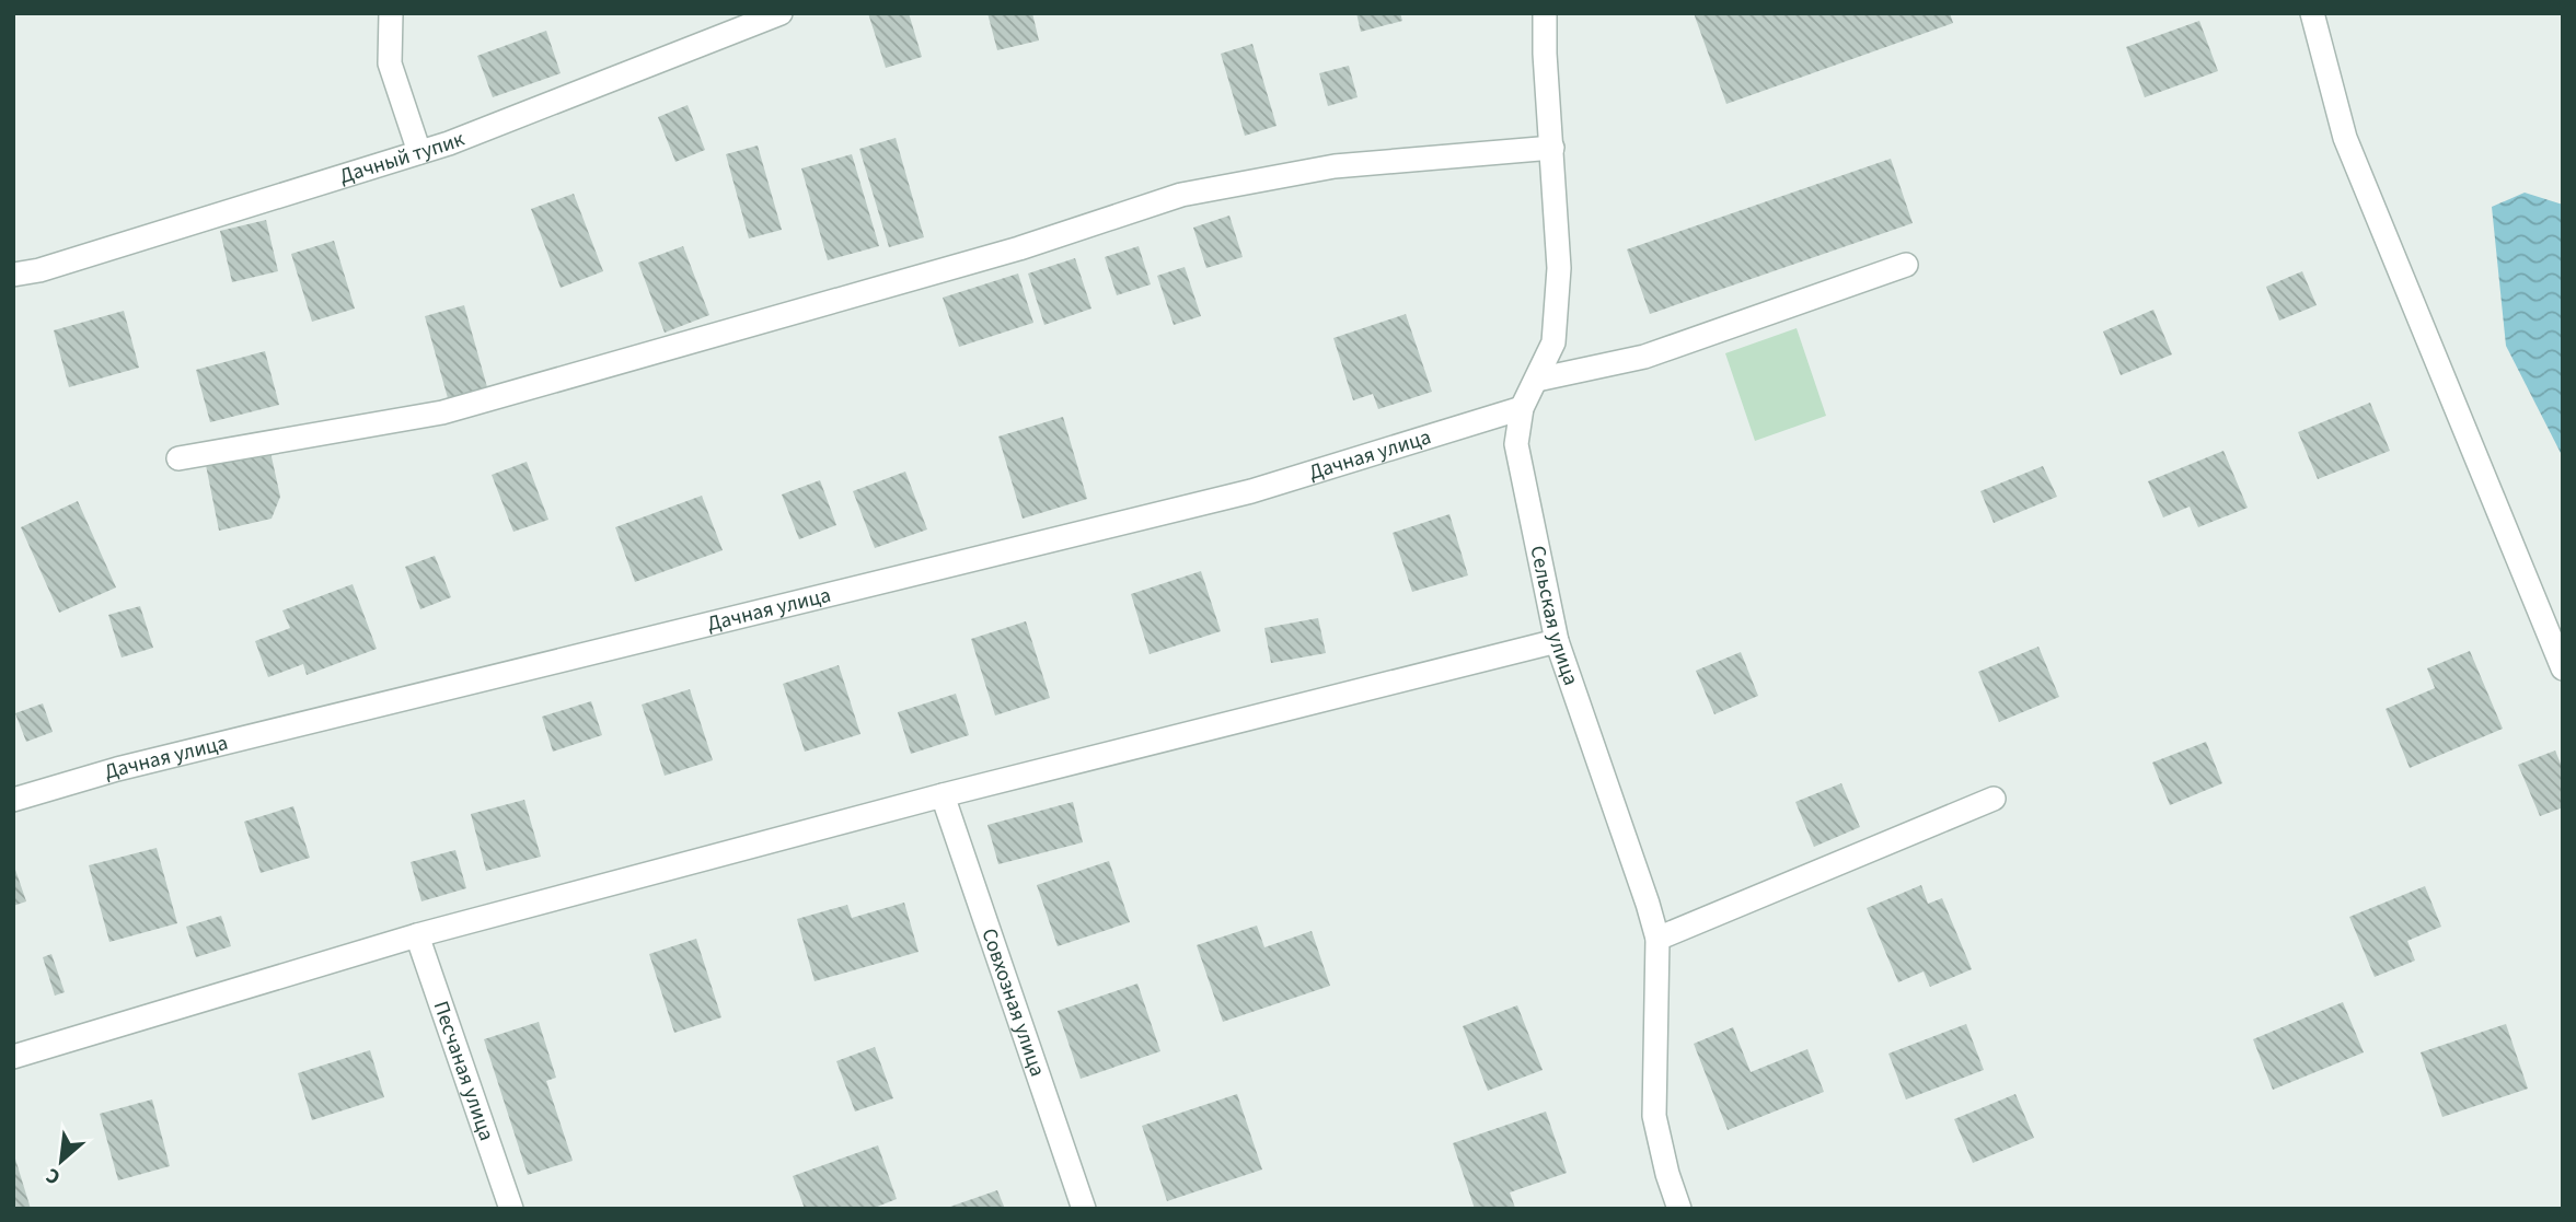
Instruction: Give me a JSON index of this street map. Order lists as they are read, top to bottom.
{
  "streets": {
    "street": [
      "Дачный тупик",
      "Дачная улица",
      "Сельская улица",
      "Совхозная улица",
      "Песчаная улица"
    ]
  },
  "crossings": [
    ["Дачная улица", "Сельская улица"]
  ],
  "north": "bottom left"
}
